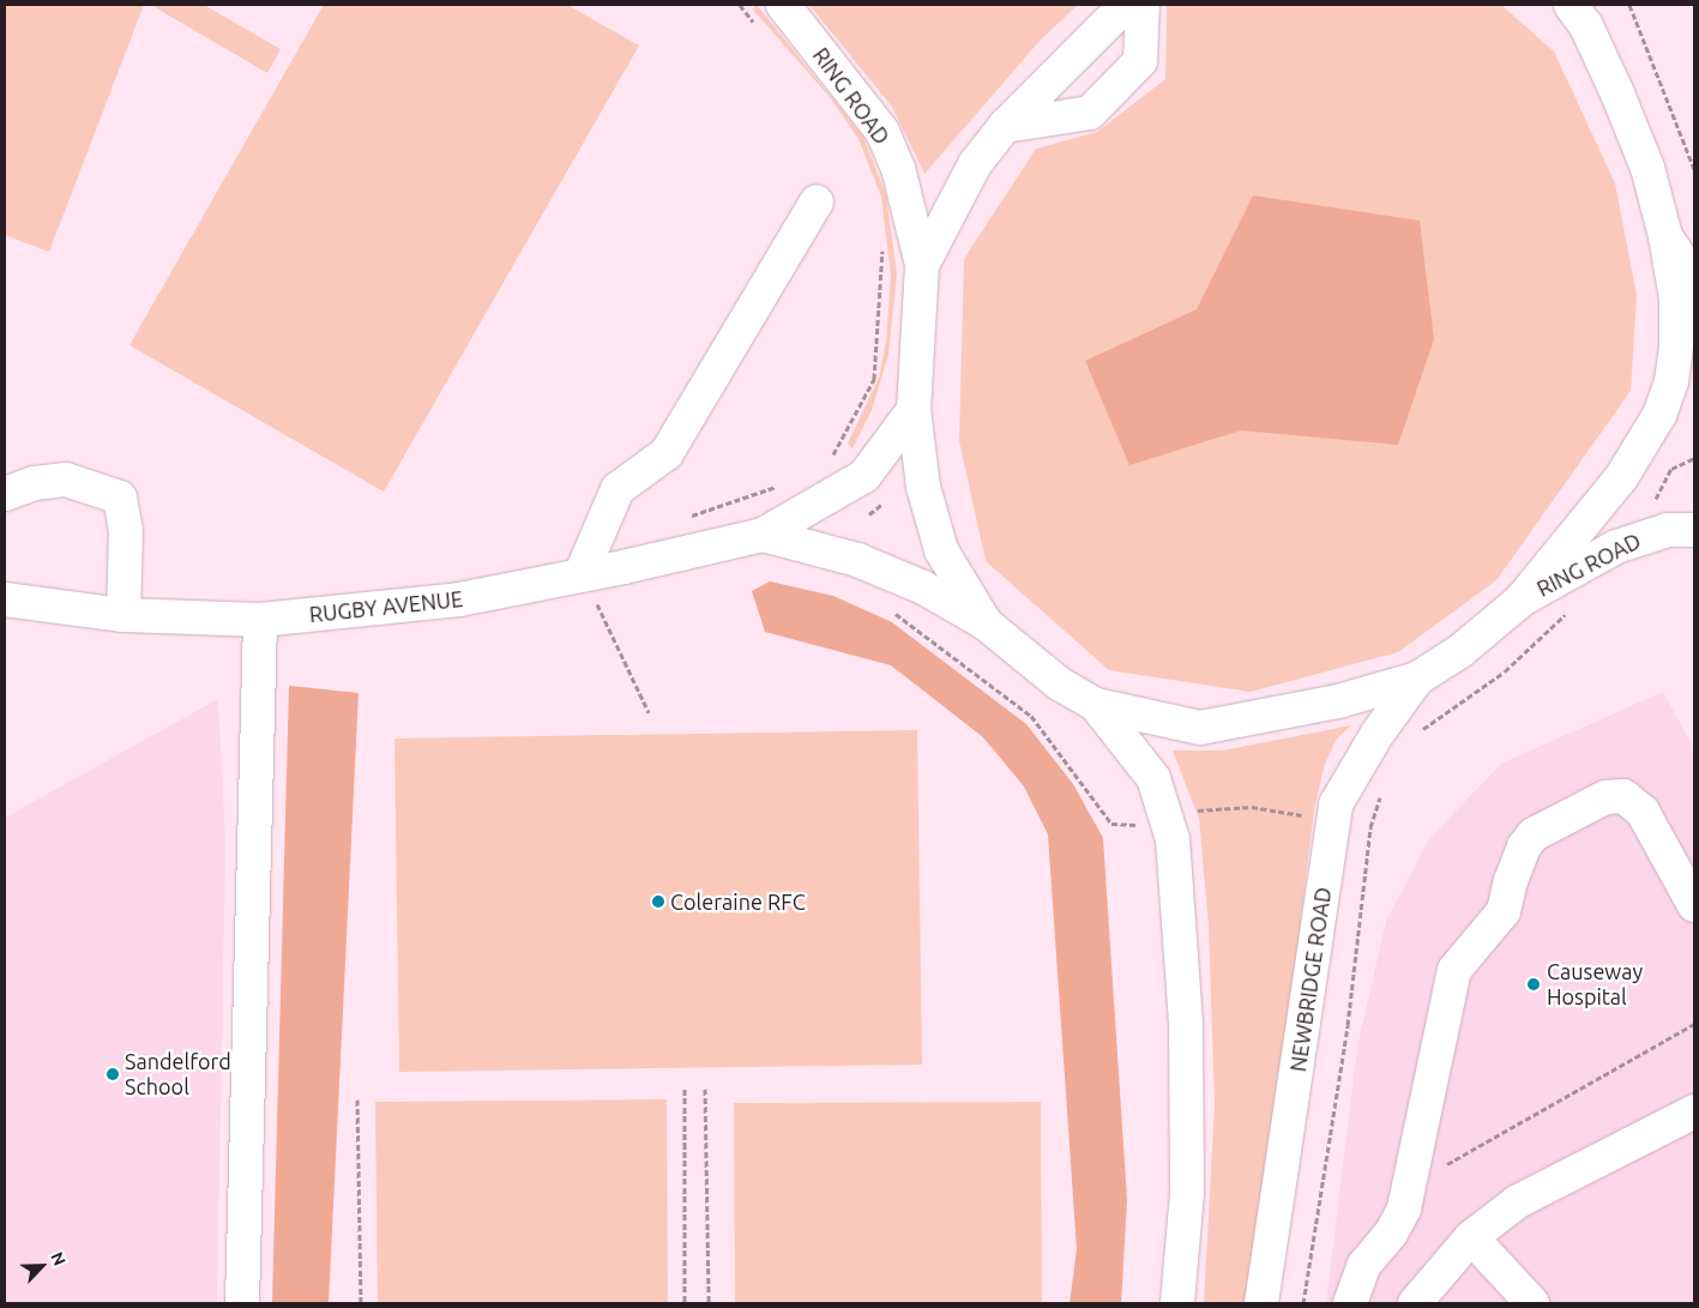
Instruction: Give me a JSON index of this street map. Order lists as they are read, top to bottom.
{
  "streets": {
    "main road": ["RING ROAD", "RUGBY AVENUE", "NEWBRIDGE ROAD"]
  },
  "places": ["Coleraine RFC", "Causeway Hospital", "Sandelford School"],
  "north": "top right"
}
